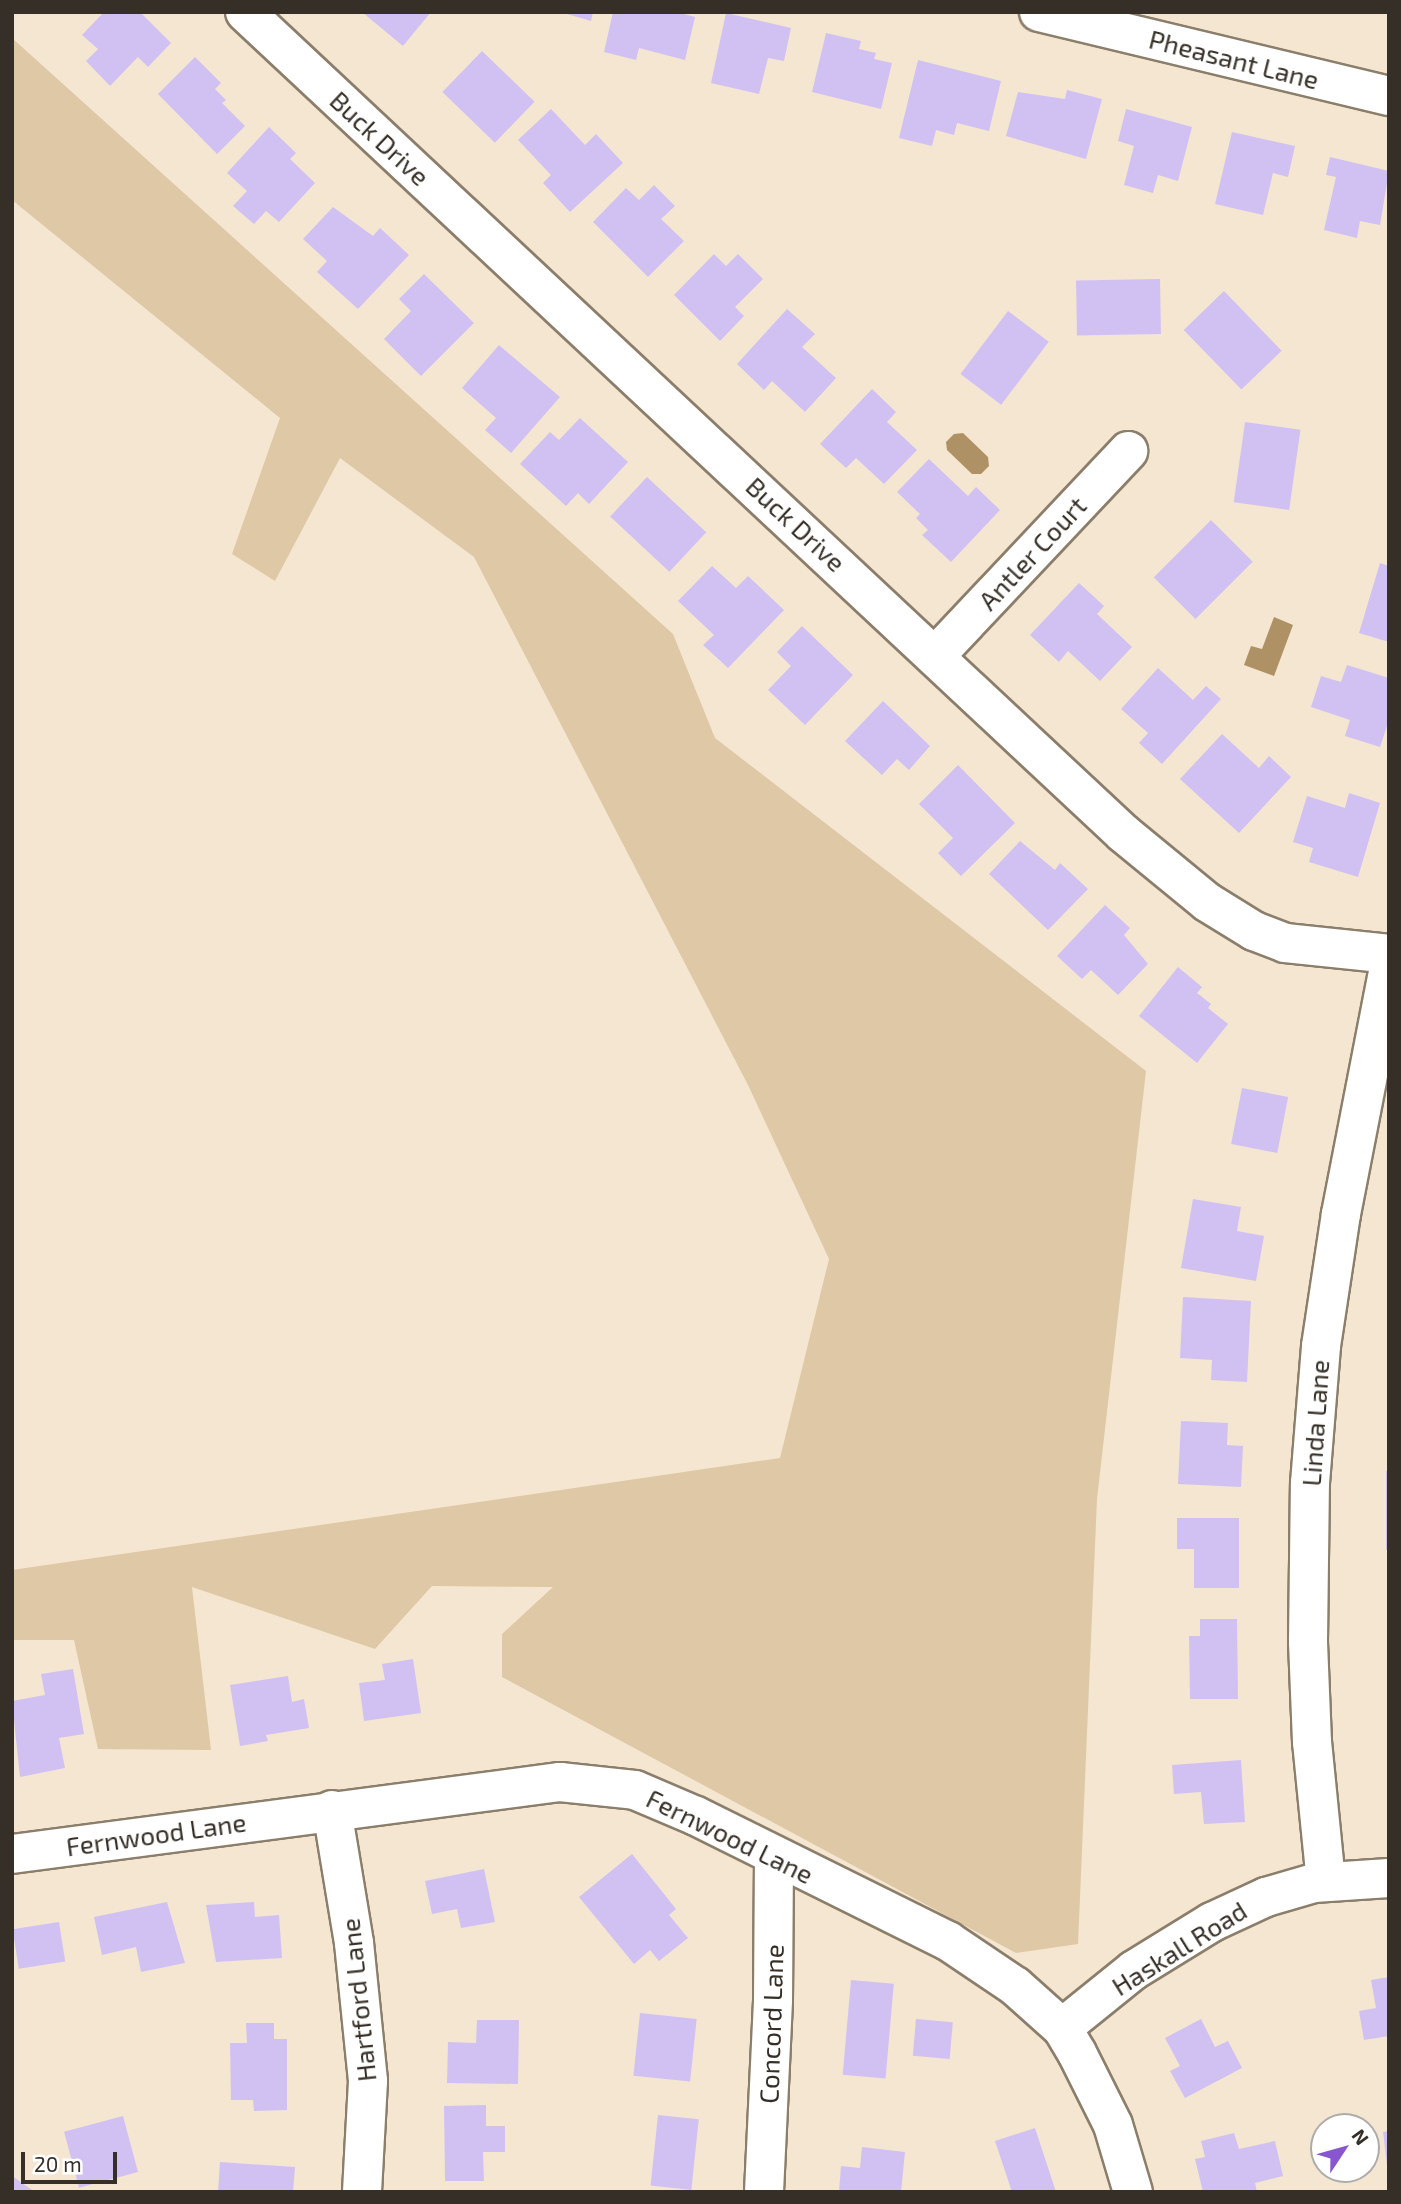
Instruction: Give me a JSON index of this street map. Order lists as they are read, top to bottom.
{
  "streets": {
    "street": [
      "Pheasant Lane",
      "Buck Drive",
      "Antler Court",
      "Linda Lane",
      "Fernwood Lane",
      "Haskall Road",
      "Hartford Lane",
      "Concord Lane"
    ]
  },
  "crossings": [
    ["Buck Drive", "Antler Court"],
    ["Linda Lane", "Haskall Road"],
    ["Fernwood Lane", "Haskall Road"],
    ["Fernwood Lane", "Hartford Lane"],
    ["Fernwood Lane", "Concord Lane"]
  ],
  "scale_bar": "20 m",
  "north": "top right"
}
